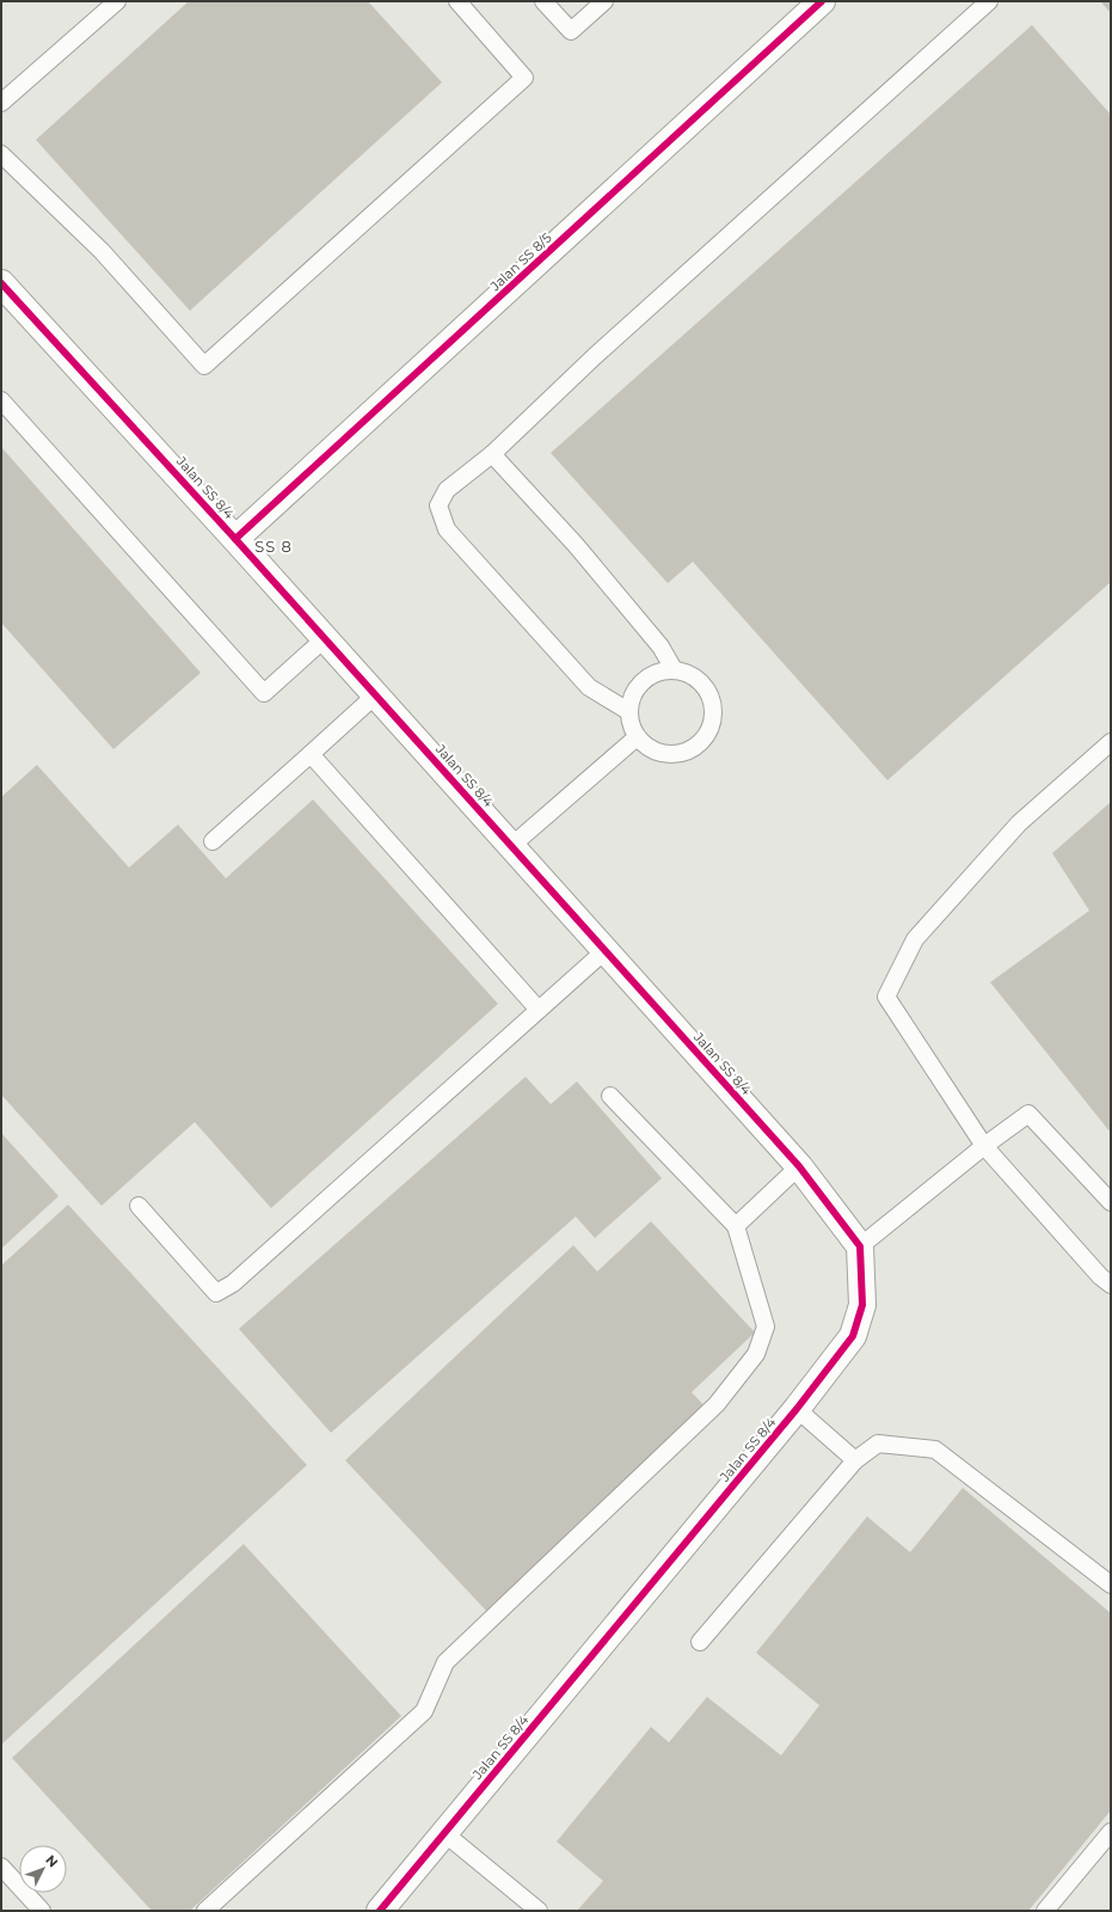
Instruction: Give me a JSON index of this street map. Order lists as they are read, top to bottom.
{
  "streets": {
    "street": ["Jalan SS 8/5", "Jalan SS 8/4"]
  },
  "crossings": [
    ["Jalan SS 8/5", "Jalan SS 8/4"]
  ],
  "districts": ["SS 8"],
  "north": "top right"
}
